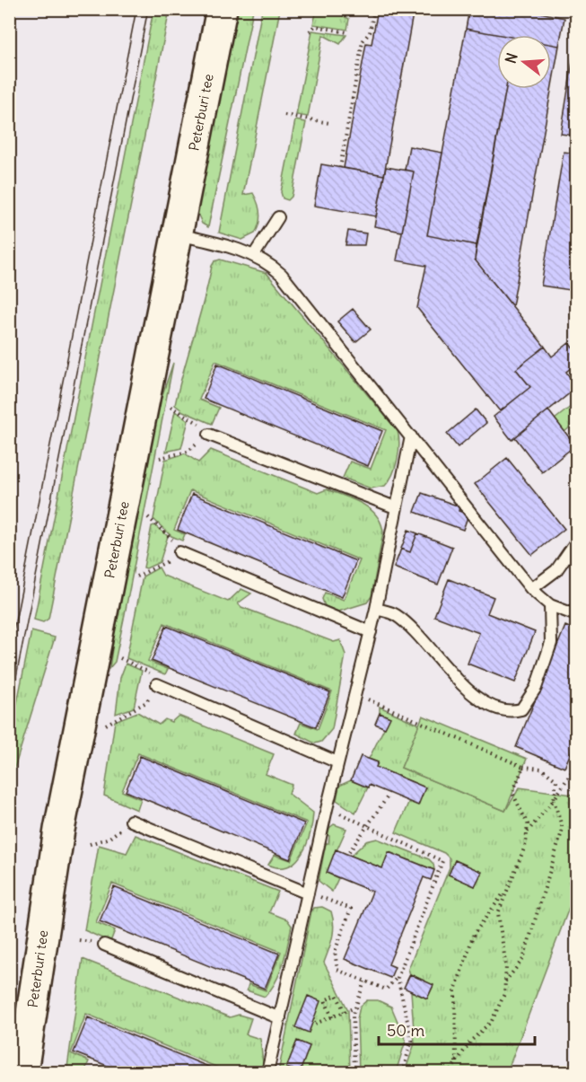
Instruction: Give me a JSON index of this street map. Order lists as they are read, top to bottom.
{
  "streets": {
    "highway": ["Peterburi tee"]
  },
  "scale_bar": "50 m",
  "north": "left"
}
